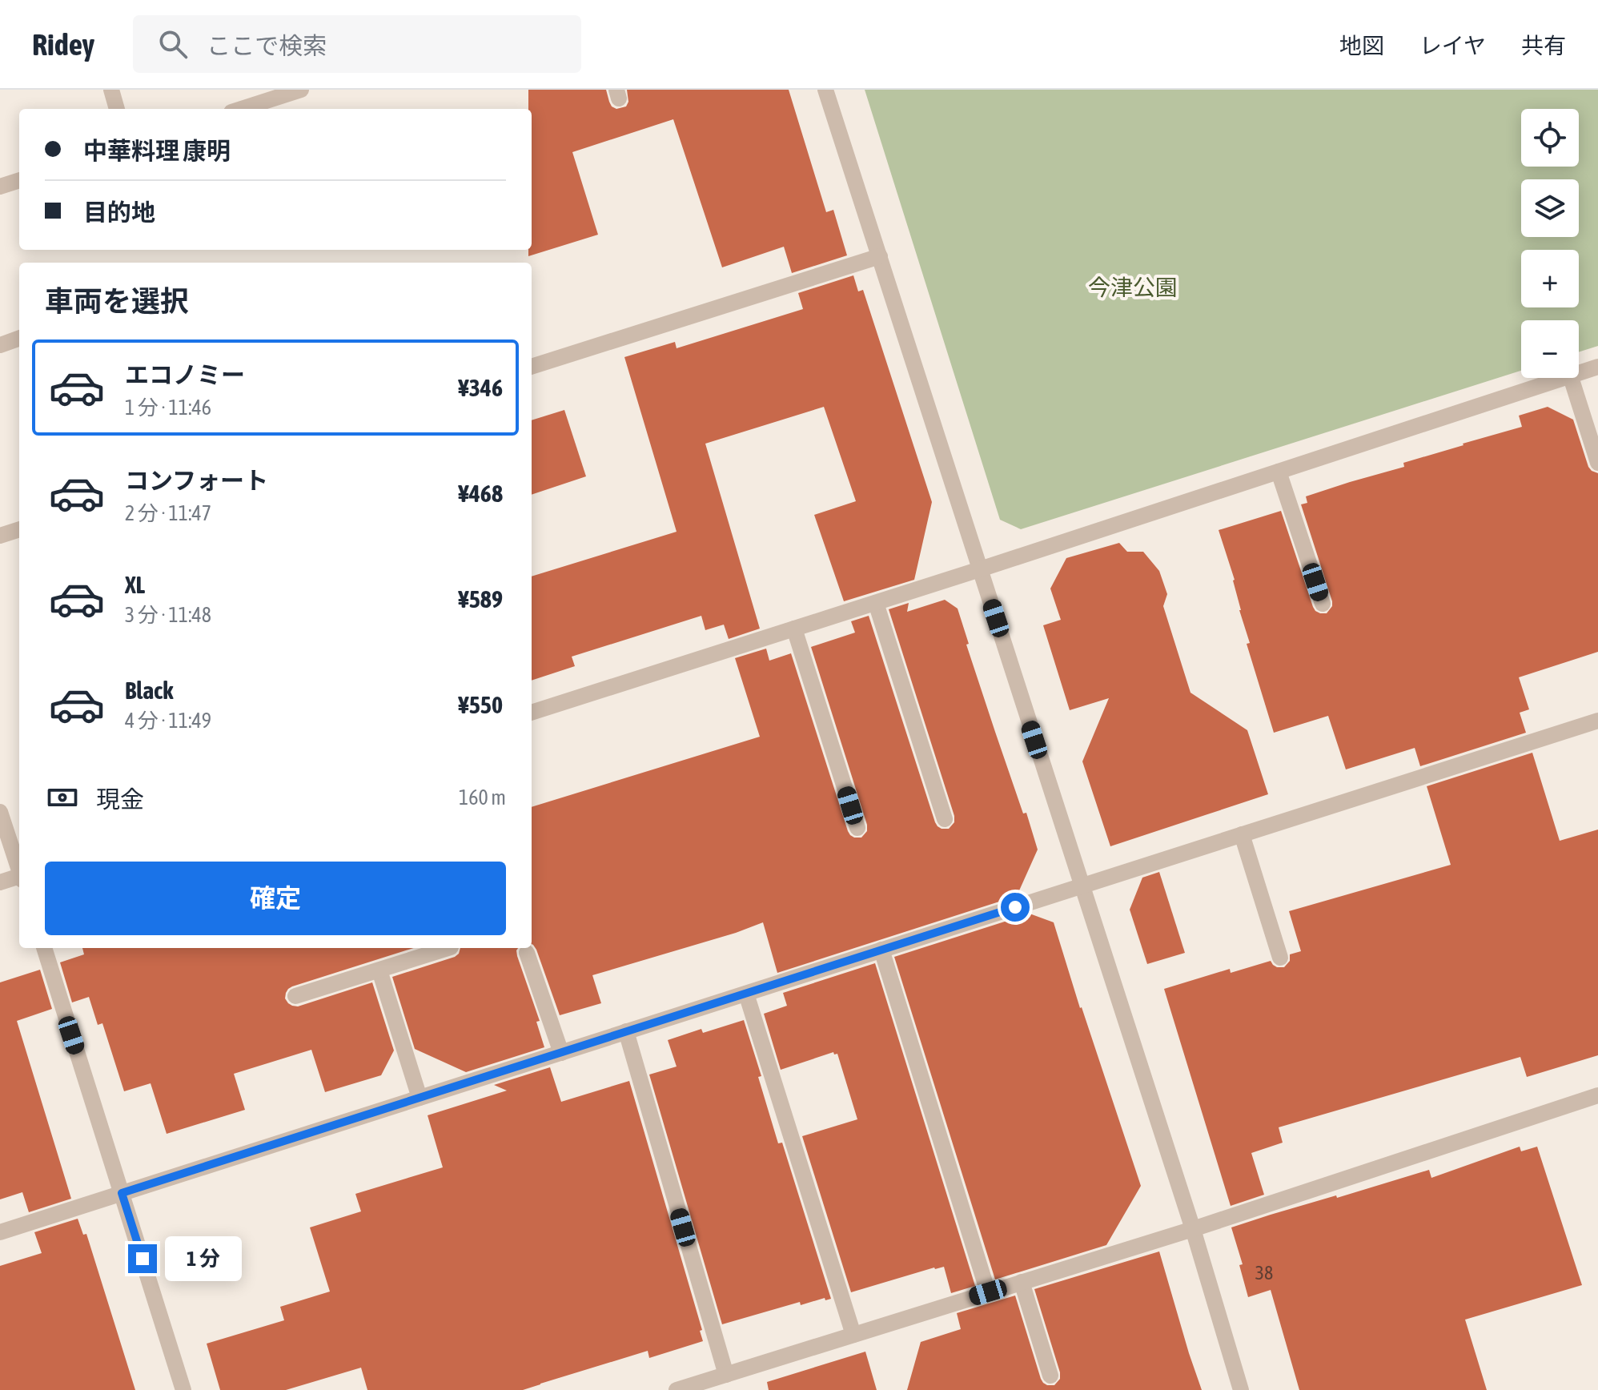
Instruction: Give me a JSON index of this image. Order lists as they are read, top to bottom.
{
  "parks": ["今津公園"],
  "house_numbers": ["38"],
  "page": {
    "header": "Ridey",
    "search": "ここで検索",
    "nav": ["地図", "レイヤ", "共有"],
    "map_buttons": ["+", "−"],
    "banner": ["中華料理 康明", "目的地"],
    "heading": "車両を選択",
    "list": [
      {
        "name": "エコノミー",
        "note": "1 分 · 11:46",
        "value": "¥346"
      },
      {
        "name": "コンフォート",
        "note": "2 分 · 11:47",
        "value": "¥468"
      },
      {
        "name": "XL",
        "note": "3 分 · 11:48",
        "value": "¥589"
      },
      {
        "name": "Black",
        "note": "4 分 · 11:49",
        "value": "¥550"
      }
    ],
    "pay": ["現金", "160 m"],
    "buttons": "確定",
    "bubble": "1 分"
  }
}
